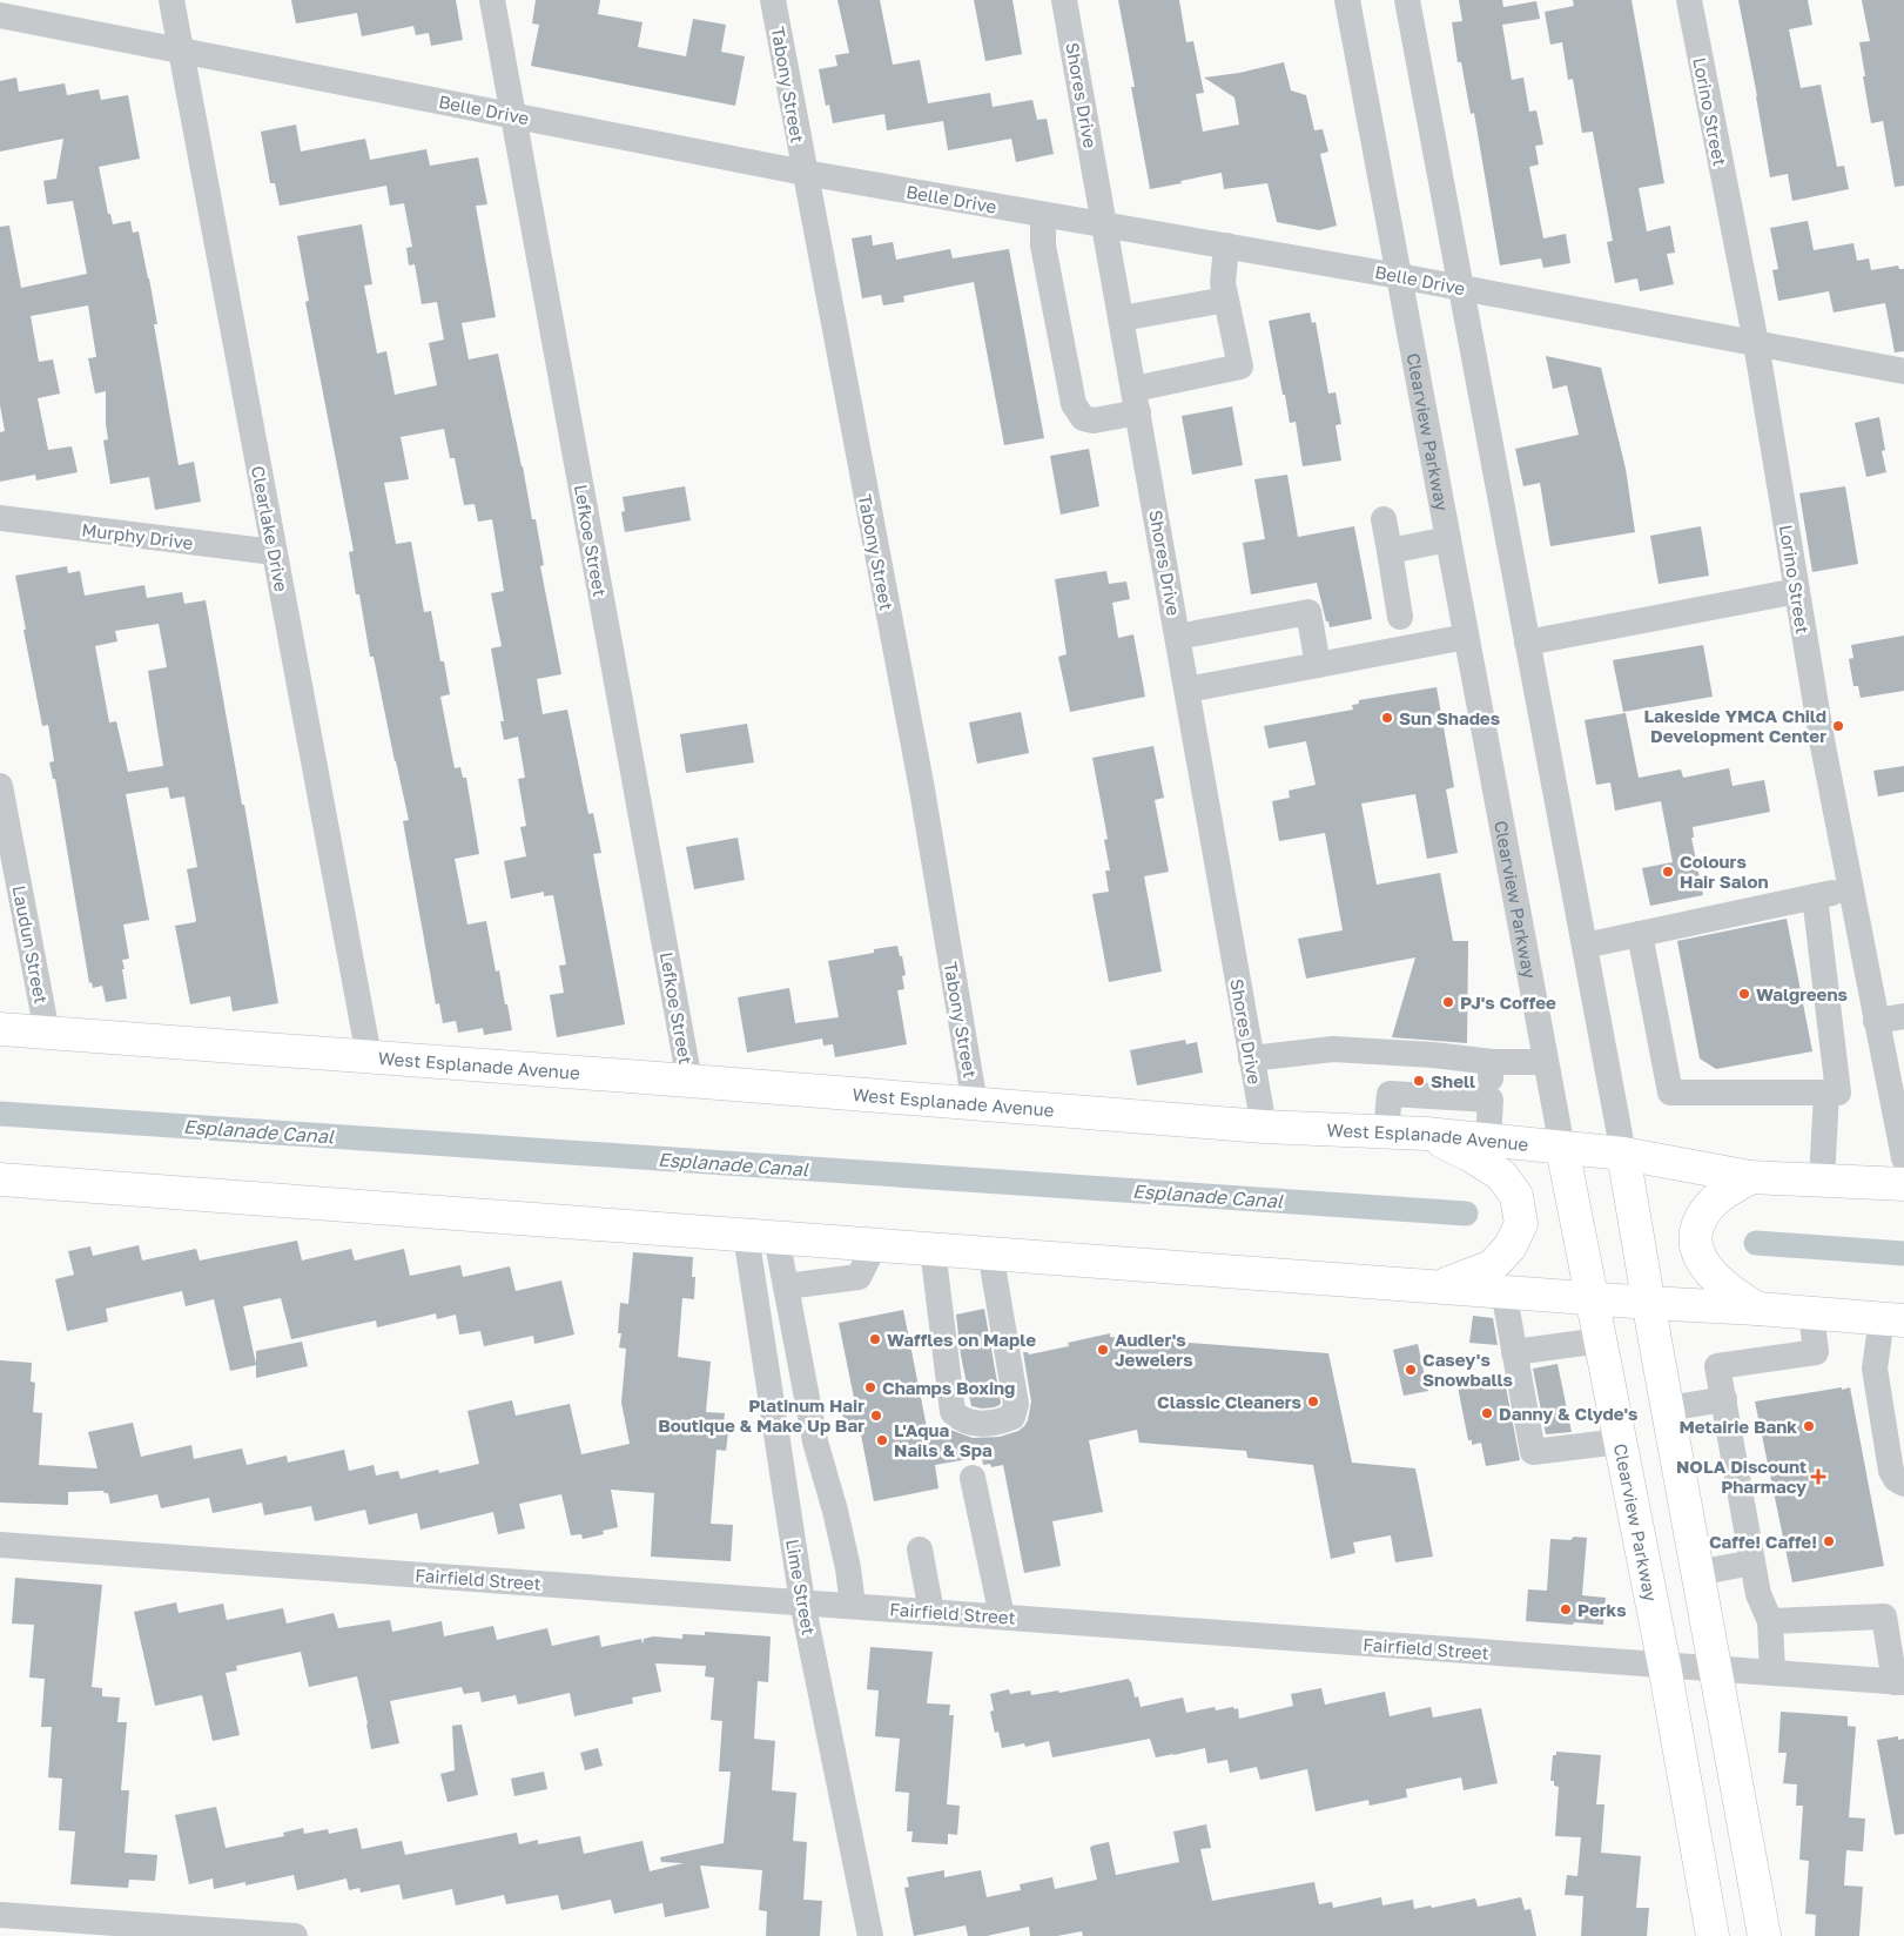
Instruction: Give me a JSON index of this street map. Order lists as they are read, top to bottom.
{
  "streets": {
    "main road": ["Clearview Parkway", "West Esplanade Avenue"],
    "street": [
      "Tabony Street",
      "Shores Drive",
      "Belle Drive",
      "Lorino Street",
      "Clearlake Drive",
      "Murphy Drive",
      "Lefkoe Street",
      "Laudun Street",
      "Fairfield Street",
      "Lime Street"
    ]
  },
  "crossings": [
    ["Tabony Street", "Belle Drive"],
    ["Tabony Street", "West Esplanade Avenue"],
    ["Shores Drive", "Belle Drive"],
    ["Shores Drive", "West Esplanade Avenue"],
    ["Belle Drive", "Lorino Street"],
    ["Belle Drive", "Clearview Parkway"],
    ["Belle Drive", "Clearlake Drive"],
    ["Belle Drive", "Lefkoe Street"],
    ["Clearview Parkway", "West Esplanade Avenue"],
    ["Clearview Parkway", "Fairfield Street"],
    ["Clearlake Drive", "Murphy Drive"],
    ["Clearlake Drive", "West Esplanade Avenue"],
    ["Lefkoe Street", "West Esplanade Avenue"],
    ["Laudun Street", "West Esplanade Avenue"],
    ["Fairfield Street", "Lime Street"]
  ],
  "water": ["Esplanade Canal"],
  "places": {
    "other": [
      "Sun Shades",
      "Lakeside YMCA Child Development Center",
      "Colours Hair Salon",
      "Walgreens",
      "PJ's Coffee",
      "Shell",
      "Waffles on Maple",
      "Audler's Jewelers",
      "Casey's Snowballs",
      "Champs Boxing",
      "Classic Cleaners",
      "Danny & Clyde's",
      "Platinum Hair Boutique & Make Up Bar",
      "Metairie Bank",
      "L'Aqua Nails & Spa",
      "Caffe! Caffe!",
      "Perks"
    ],
    "health": ["NOLA Discount Pharmacy"]
  }
}
